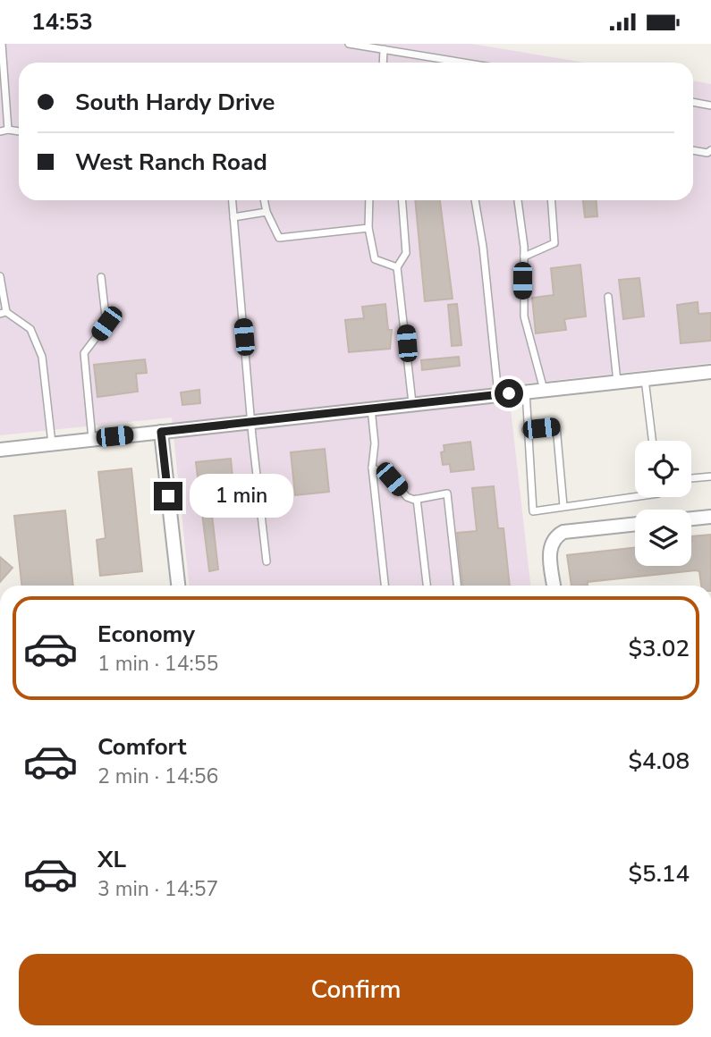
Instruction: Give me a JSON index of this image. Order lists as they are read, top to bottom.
{
  "page": {
    "status": "14:53",
    "banner": ["South Hardy Drive", "West Ranch Road"],
    "bubble": "1 min",
    "list": [
      {
        "name": "Economy",
        "note": "1 min · 14:55",
        "value": "$3.02"
      },
      {
        "name": "Comfort",
        "note": "2 min · 14:56",
        "value": "$4.08"
      },
      {
        "name": "XL",
        "note": "3 min · 14:57",
        "value": "$5.14"
      }
    ],
    "buttons": "Confirm"
  }
}
